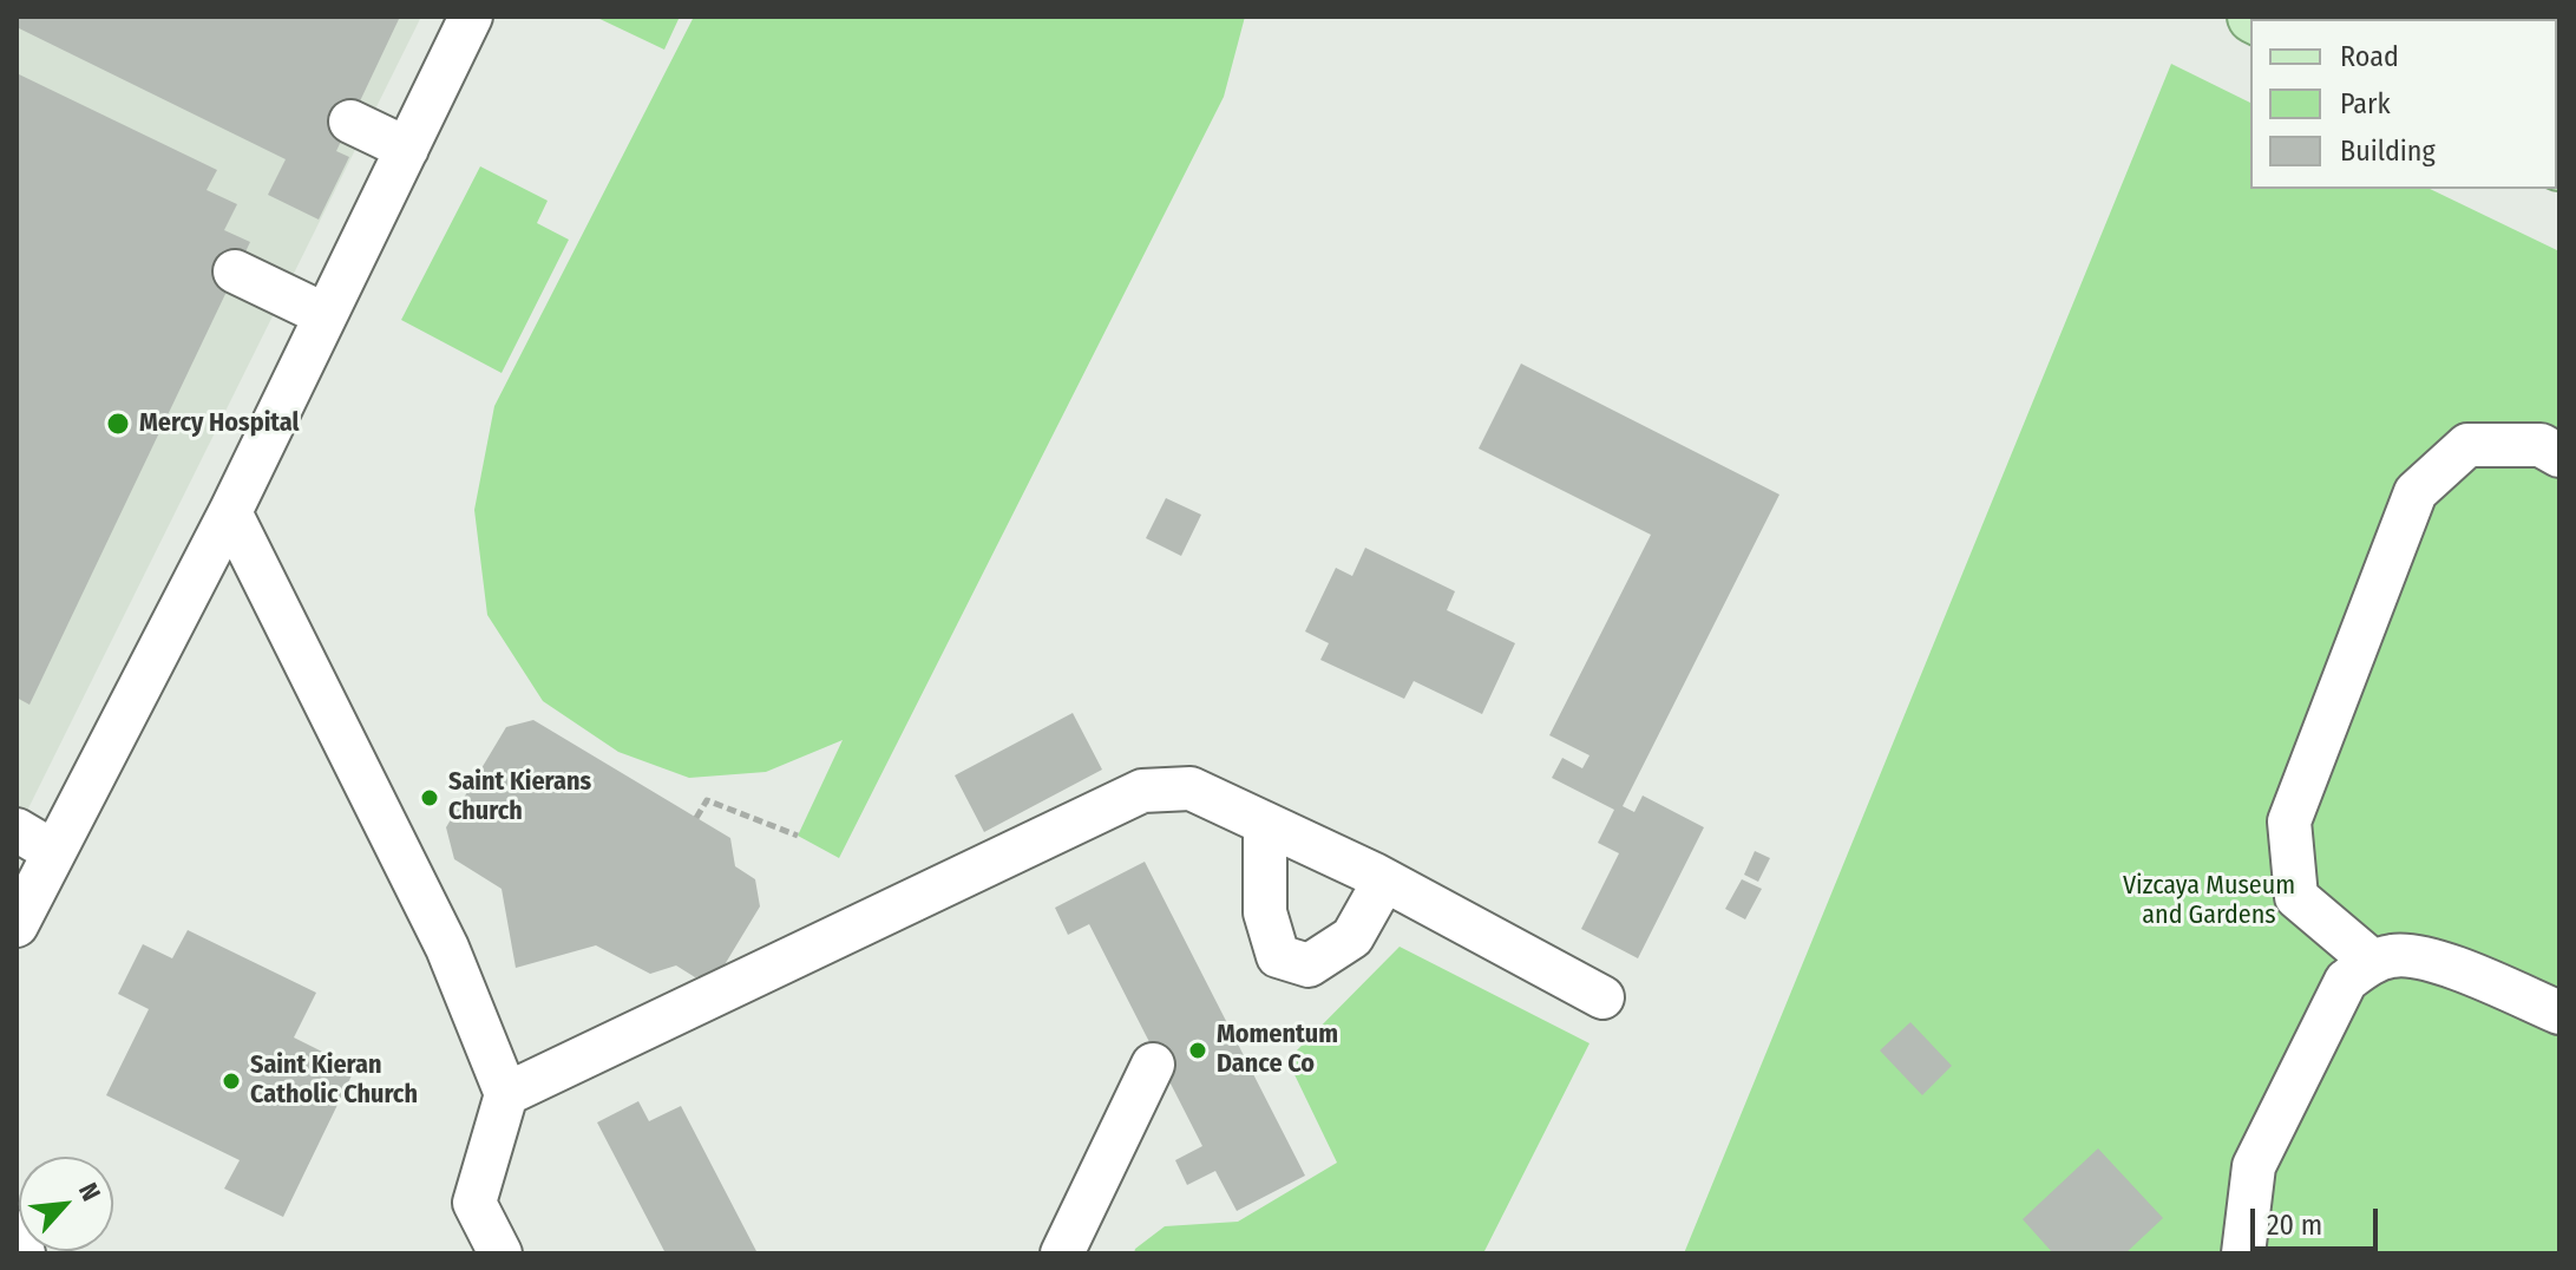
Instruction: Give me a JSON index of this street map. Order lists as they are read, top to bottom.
{
  "parks": ["Vizcaya Museum and Gardens"],
  "places": [
    "Mercy Hospital",
    "Saint Kierans Church",
    "Momentum Dance Co",
    "Saint Kieran Catholic Church"
  ],
  "legend": ["Road", "Park", "Building"],
  "scale_bar": "20 m",
  "north": "top right"
}
